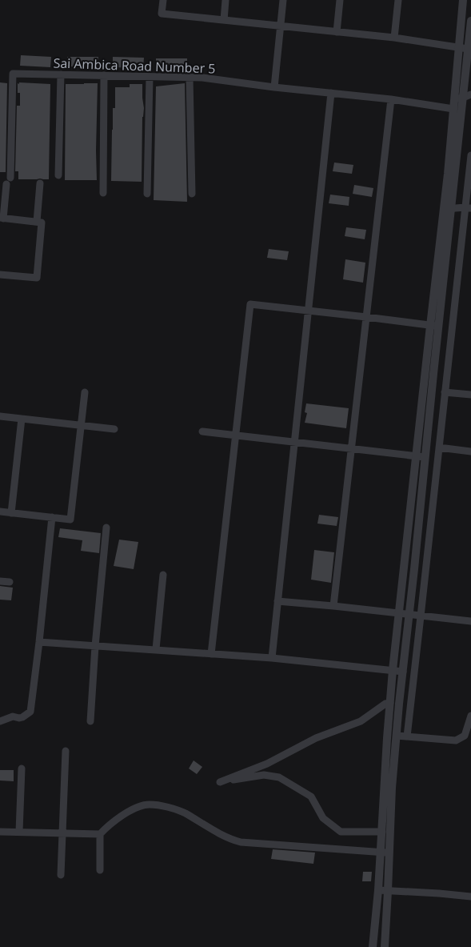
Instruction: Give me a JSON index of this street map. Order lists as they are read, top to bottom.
{
  "streets": {
    "street": ["Sai Ambica Road Number 5"]
  }
}
